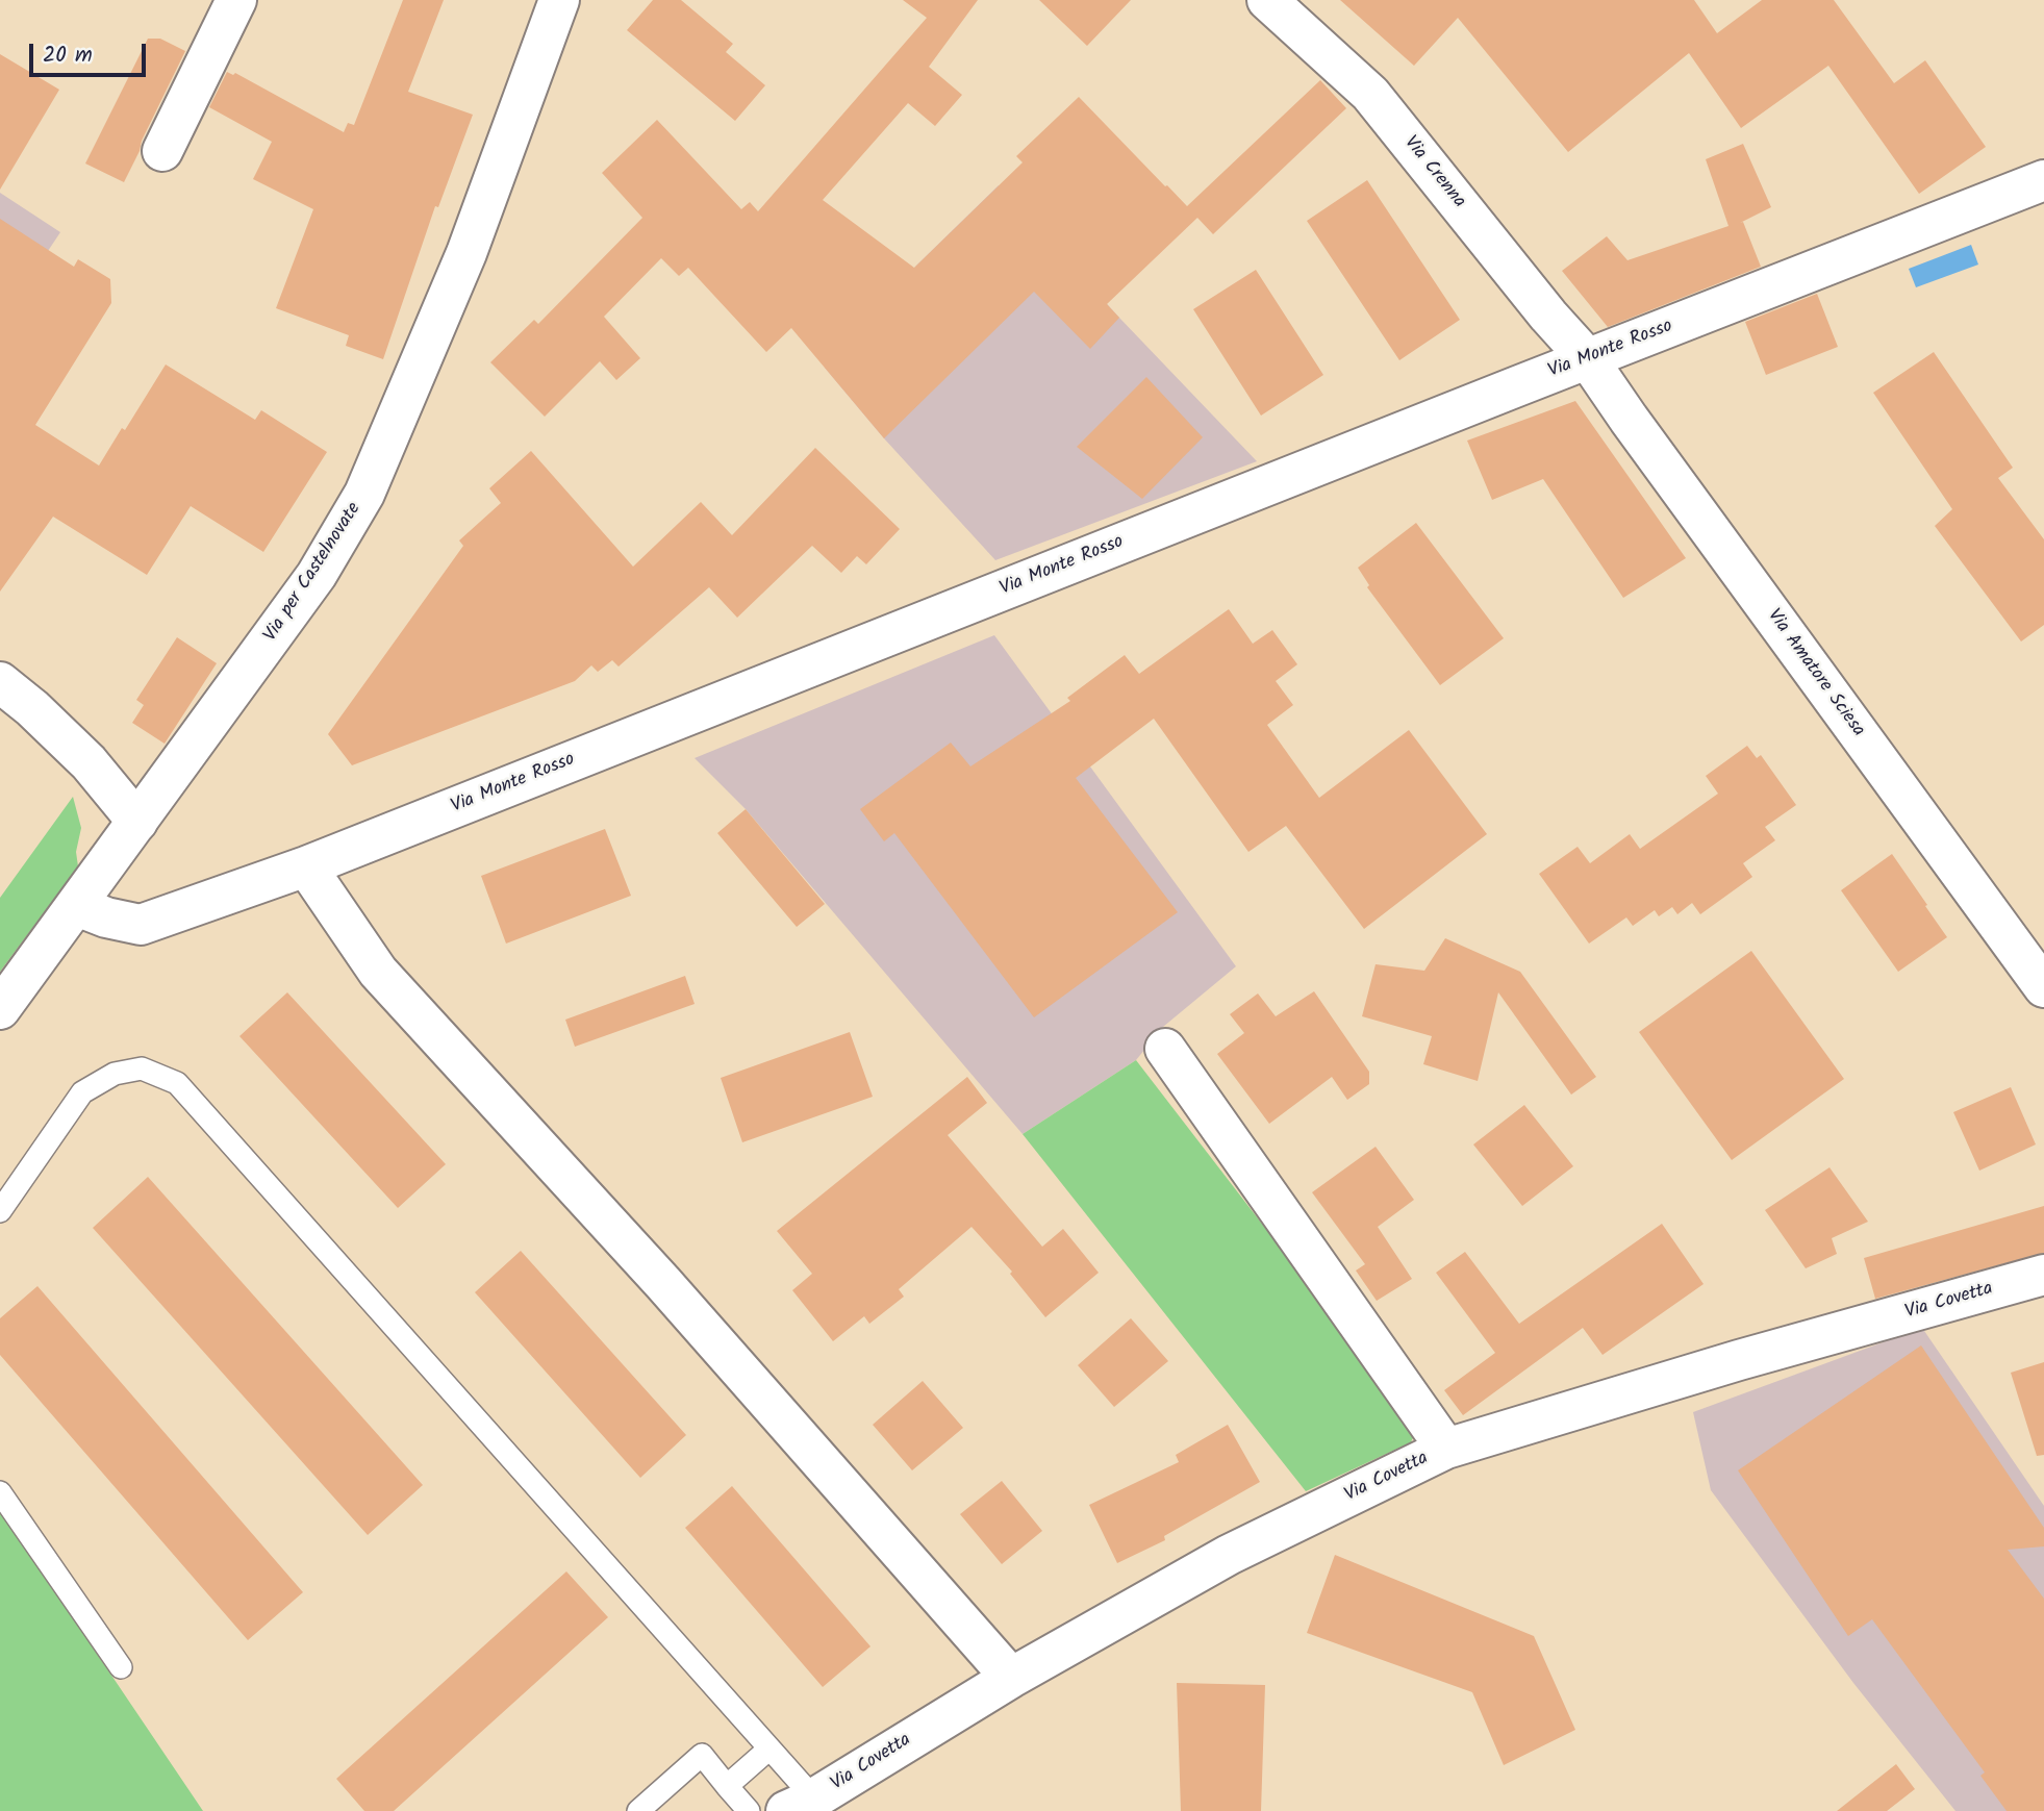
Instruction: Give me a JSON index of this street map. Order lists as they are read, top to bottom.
{
  "streets": {
    "street": [
      "Via Crenna",
      "Via Monte Rosso",
      "Via per Castelnovate",
      "Via Amatore Sciesa",
      "Via Covetta"
    ]
  },
  "crossings": [
    ["Via Crenna", "Via Monte Rosso"],
    ["Via Crenna", "Via Amatore Sciesa"],
    ["Via Monte Rosso", "Via per Castelnovate"],
    ["Via Monte Rosso", "Via Amatore Sciesa"]
  ],
  "scale_bar": "20 m"
}
